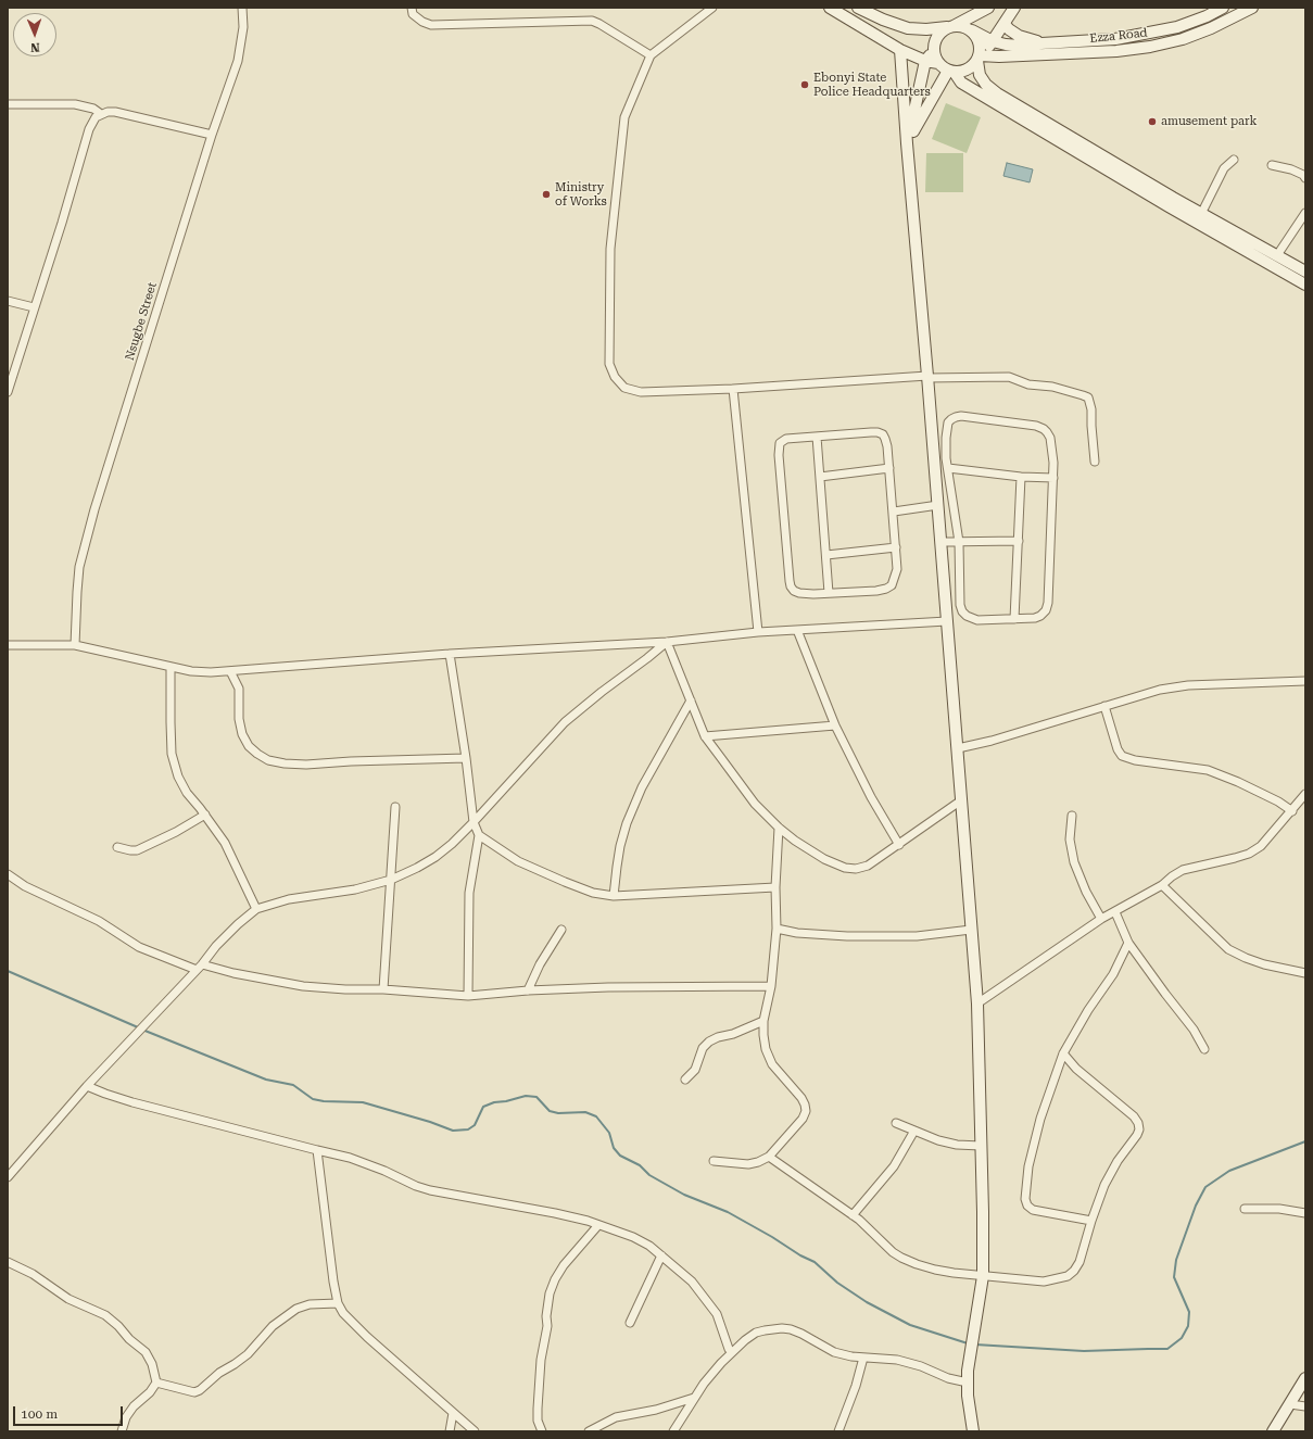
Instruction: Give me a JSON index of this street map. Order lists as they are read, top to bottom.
{
  "streets": {
    "main road": ["Ezza Road"],
    "street": ["Nsugbe Street"]
  },
  "places": ["Ebonyi State Police Headquarters", "amusement park", "Ministry of Works"],
  "scale_bar": "100 m",
  "north": "bottom"
}
